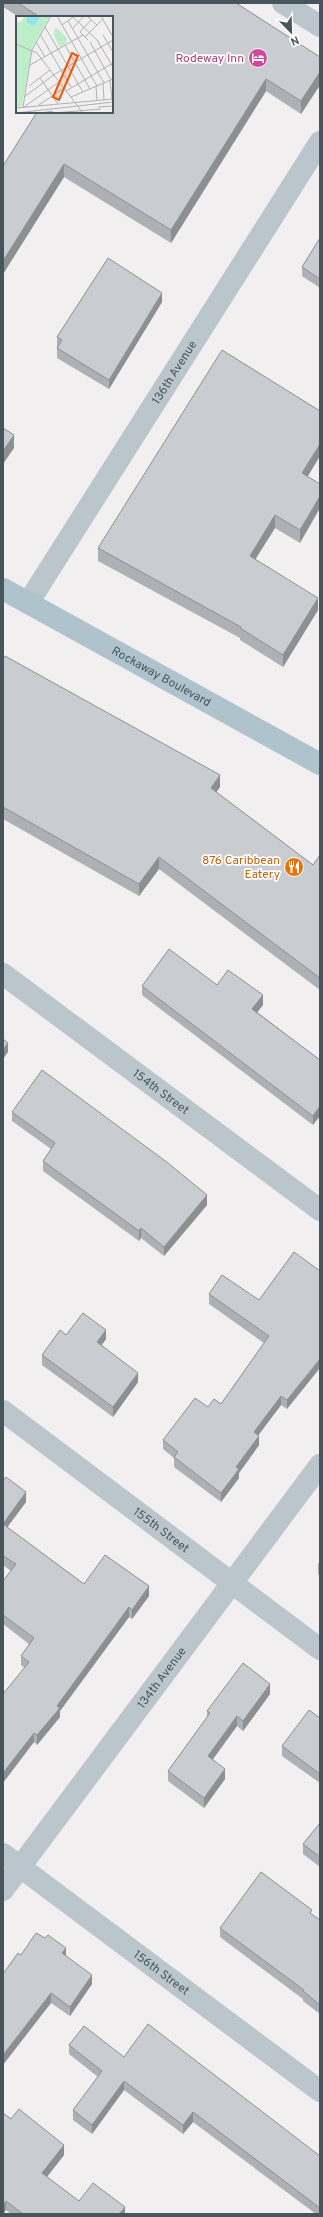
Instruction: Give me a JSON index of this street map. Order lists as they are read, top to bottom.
{
  "streets": {
    "main road": ["Rockaway Boulevard"],
    "street": [
      "136th Avenue",
      "154th Street",
      "155th Street",
      "134th Avenue",
      "156th Street"
    ]
  },
  "crossings": [
    ["136th Avenue", "Rockaway Boulevard"],
    ["155th Street", "134th Avenue"],
    ["134th Avenue", "156th Street"]
  ],
  "places": {
    "hotel": ["Rodeway Inn"],
    "restaurant": ["876 Caribbean Eatery"]
  },
  "north": "bottom right"
}
